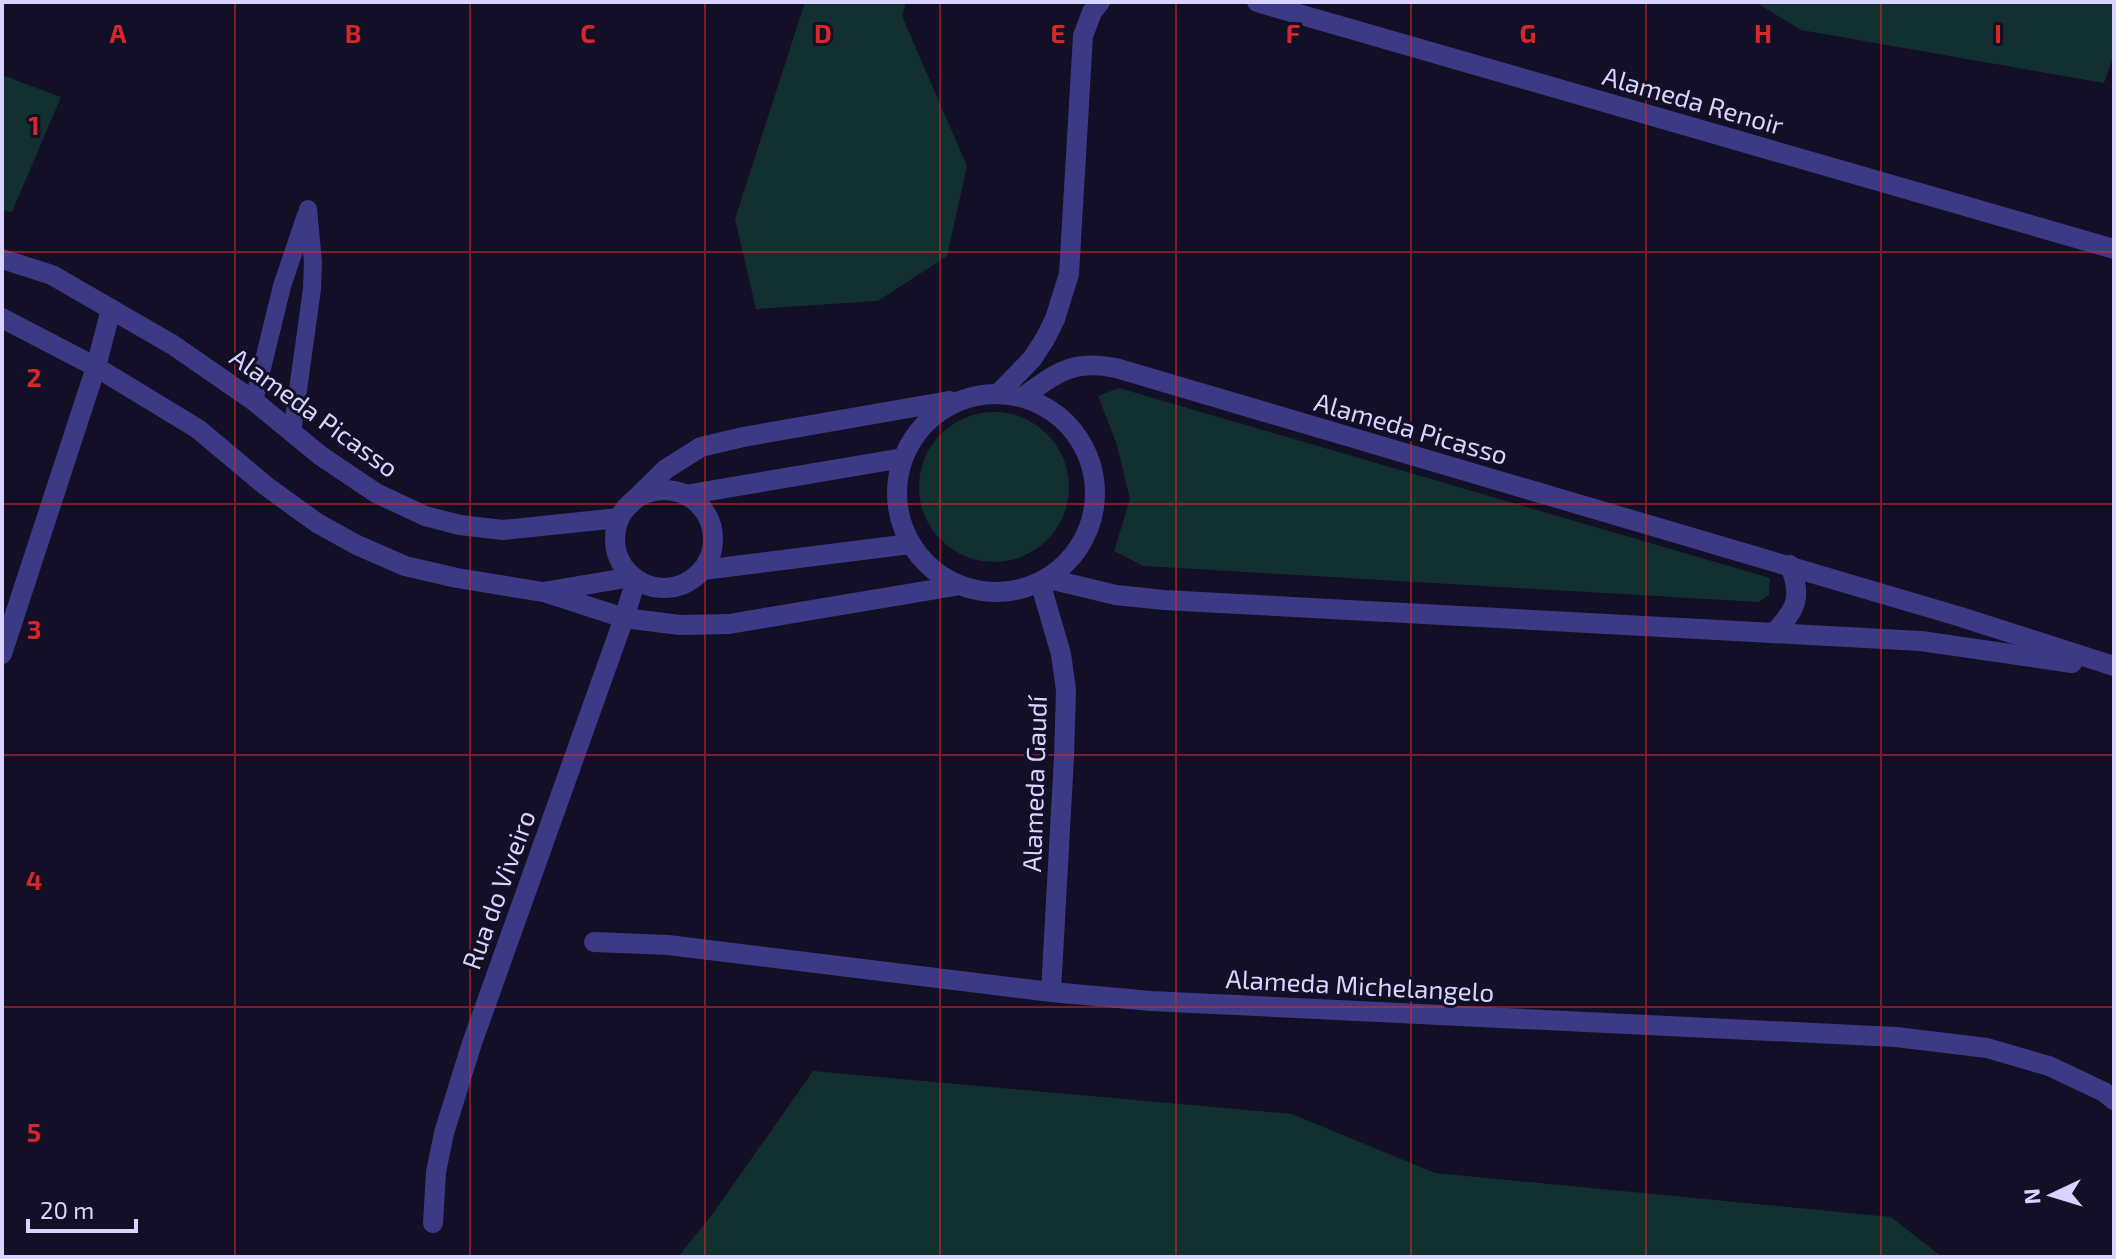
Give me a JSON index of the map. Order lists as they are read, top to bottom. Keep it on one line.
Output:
{"streets":{"street":["Alameda Renoir","Alameda Picasso","Alameda Gaudí","Rua do Viveiro","Alameda Michelangelo"]},"crossings":[["Alameda Picasso","Alameda Gaudí"],["Alameda Gaudí","Alameda Michelangelo"]],"scale_bar":"20 m","north":"left","grid":{"columns":["A","B","C","D","E","F","G","H","I"],"rows":["1","2","3","4","5"]}}
